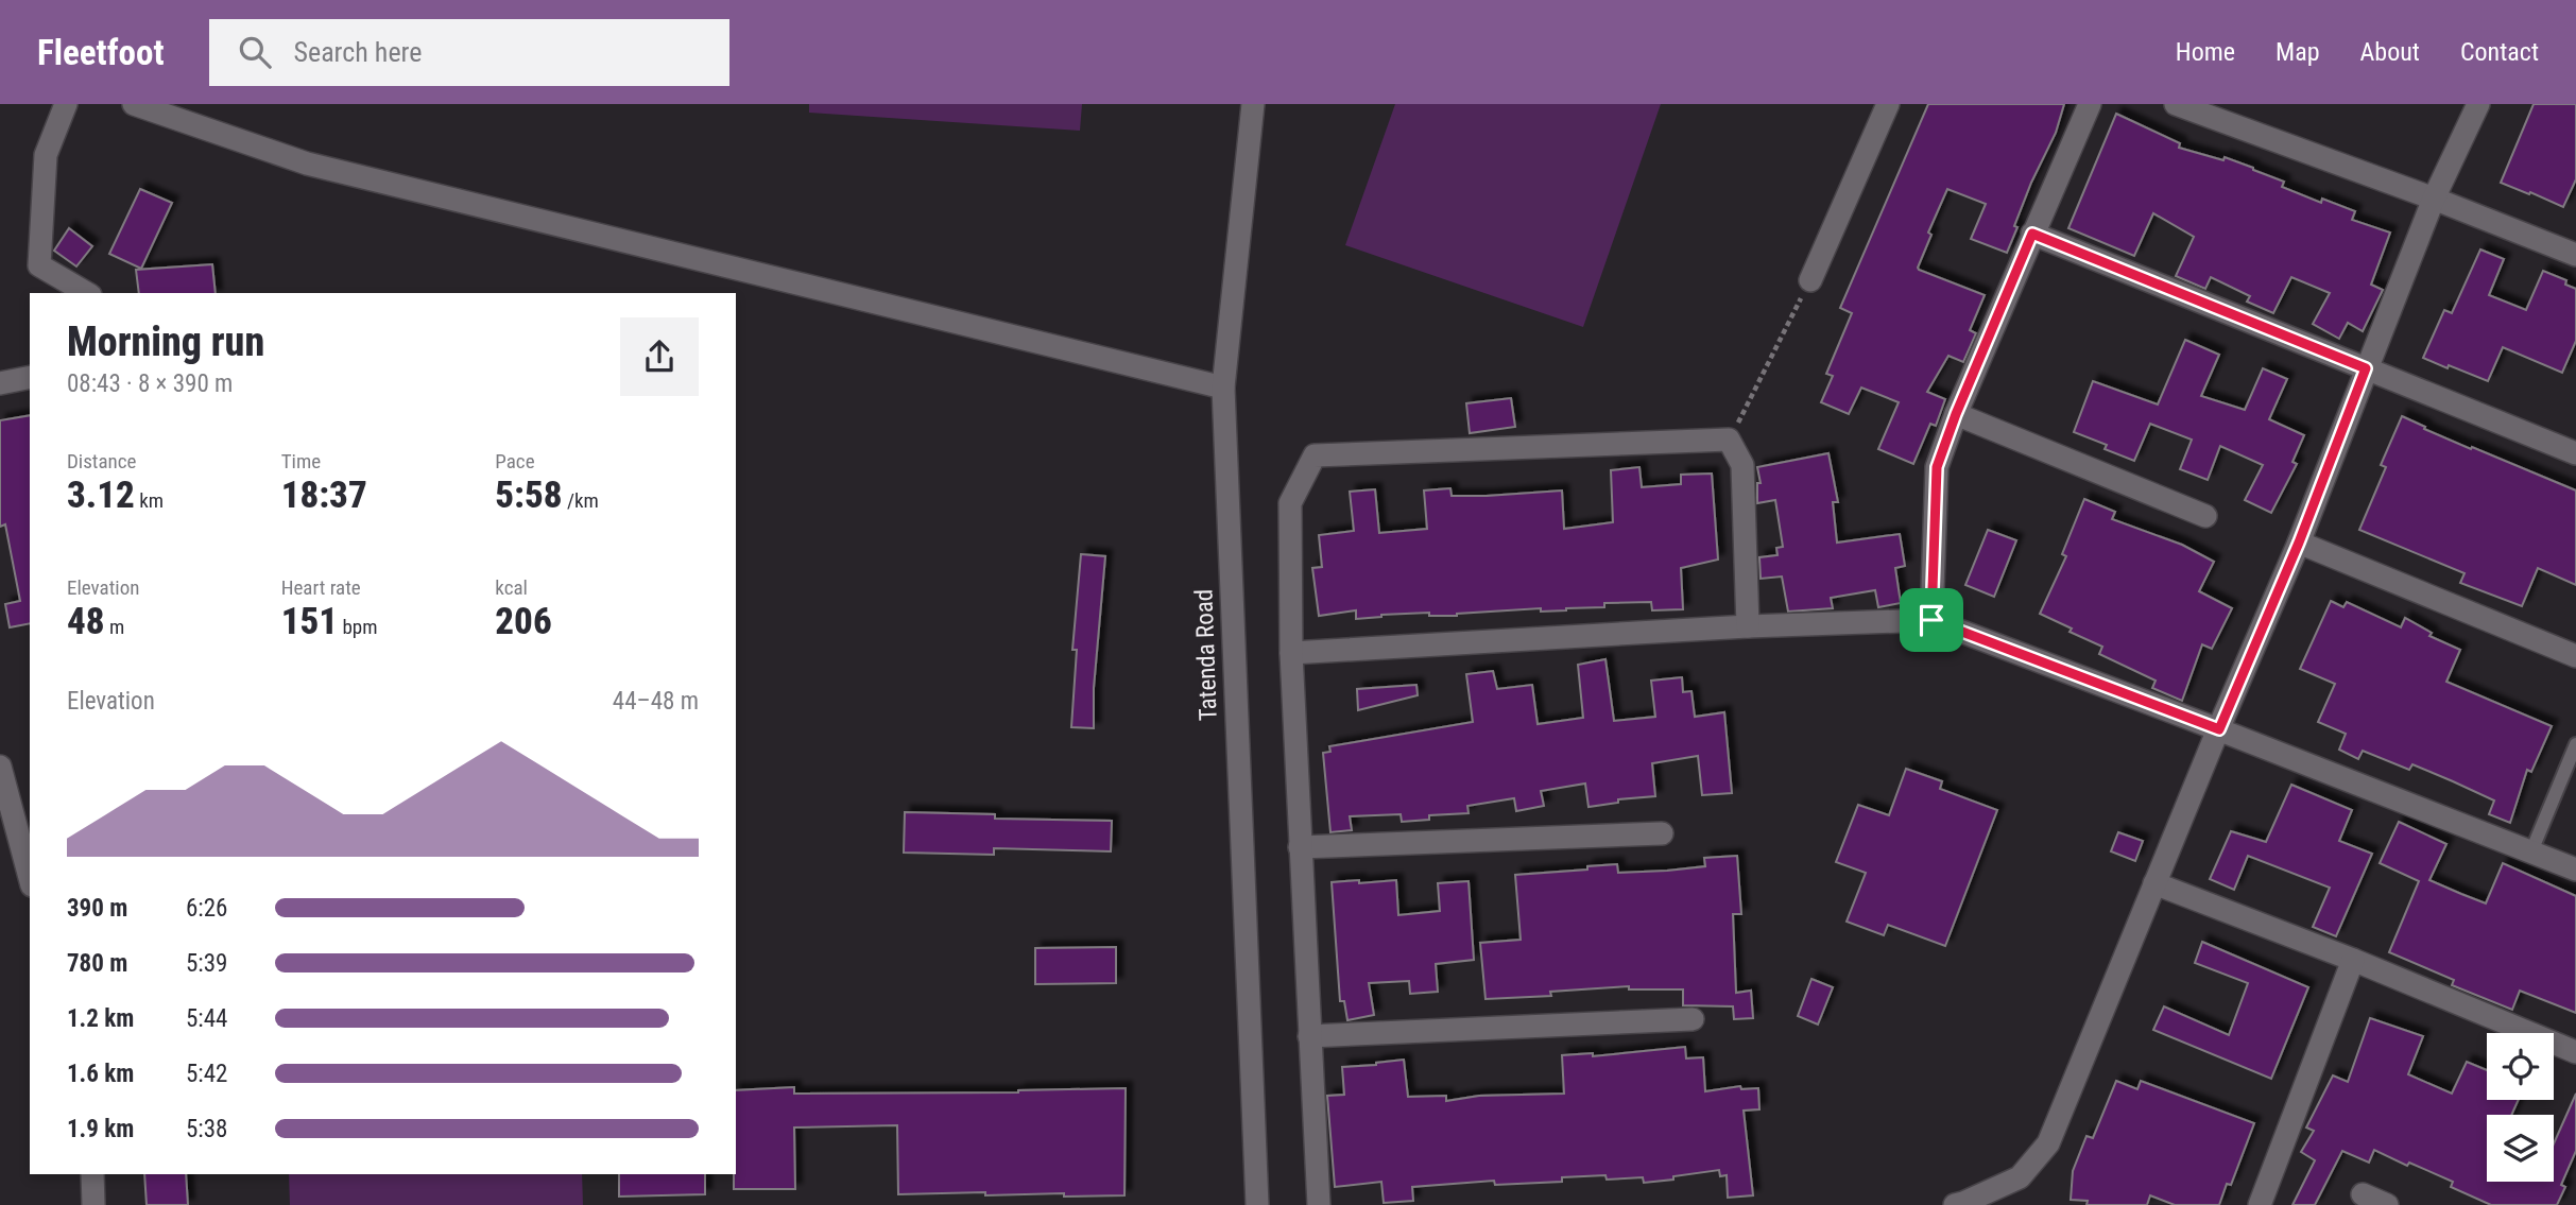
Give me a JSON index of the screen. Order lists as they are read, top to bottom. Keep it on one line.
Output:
{"streets":{"street":["Tatenda Road"]},"page":{"header":"Fleetfoot","search":"Search here","nav":["Home","Map","About","Contact"],"heading":["Morning run","08:43 · 8 × 390 m"],"stats":[["Distance","3.12 km"],["Time","18:37"],["Pace","5:58 /km"],["Elevation","48 m"],["Heart rate","151 bpm"],["kcal","206"]],"chart":["Elevation","44–48 m"],"list":[{"name":"390 m","note":"6:26"},{"name":"780 m","note":"5:39"},{"name":"1.2 km","note":"5:44"},{"name":"1.6 km","note":"5:42"},{"name":"1.9 km","note":"5:38"}]}}
